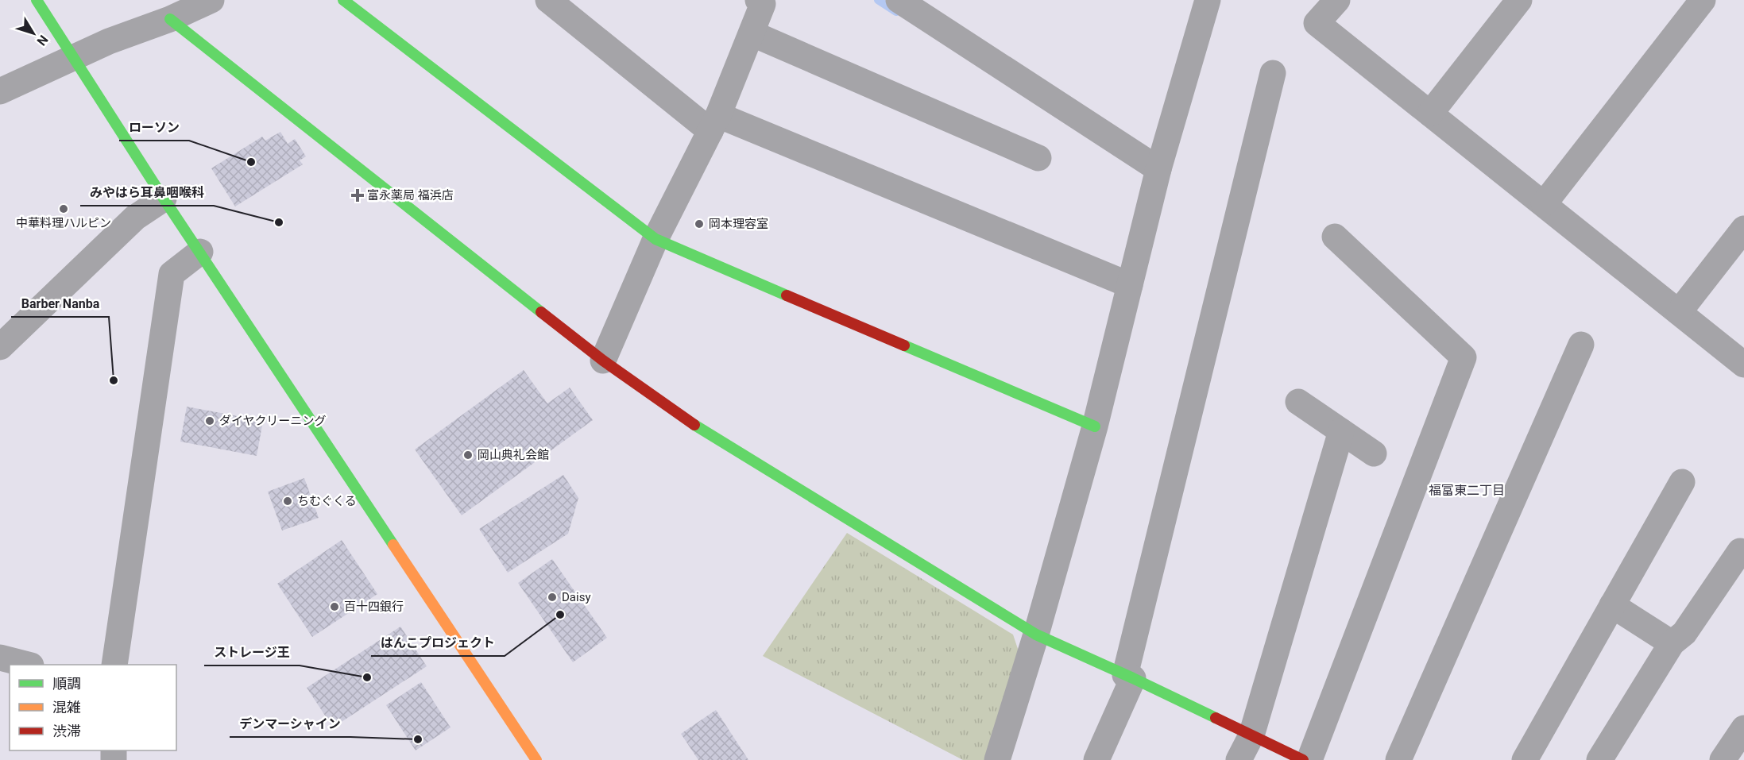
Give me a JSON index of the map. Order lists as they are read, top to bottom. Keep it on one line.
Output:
{"districts":["福富東二丁目"],"places":{"other":["ローソン","中華料理ハルピン","みやはら耳鼻咽喉科","岡本理容室","Barber Nanba","ダイヤクリーニング","岡山典礼会館","ちむぐくる","Daisy","百十四銀行","はんこプロジェクト","ストレージ王","デンマーシャイン"],"health":["富永薬局 福浜店"]},"legend":["順調","混雑","渋滞"],"north":"bottom right"}
